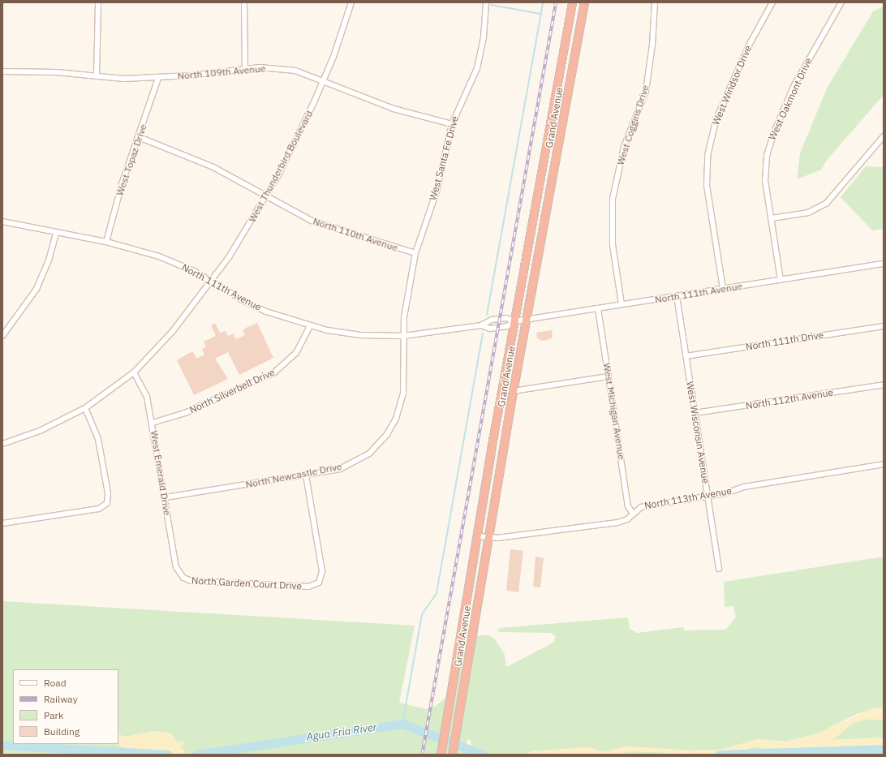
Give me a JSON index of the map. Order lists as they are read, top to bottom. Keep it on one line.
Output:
{"streets":{"highway":["Grand Avenue"],"street":["North 109th Avenue","West Windsor Drive","West Oakmont Drive","West Coggins Drive","West Santa Fe Drive","West Topaz Drive","West Thunderbird Boulevard","North 110th Avenue","North 111th Avenue","North 111th Drive","North Silverbell Drive","North 112th Avenue","West Michigan Avenue","West Wisconsin Avenue","West Emerald Drive","North Newcastle Drive","North 113th Avenue","North Garden Court Drive"]},"crossings":[["North 109th Avenue","West Santa Fe Drive"],["North 109th Avenue","West Topaz Drive"],["North 109th Avenue","West Thunderbird Boulevard"],["West Windsor Drive","North 111th Avenue"],["West Oakmont Drive","North 111th Avenue"],["Grand Avenue","North 111th Avenue"],["Grand Avenue","North 113th Avenue"],["West Coggins Drive","North 111th Avenue"],["West Santa Fe Drive","North 110th Avenue"],["West Santa Fe Drive","North 111th Avenue"],["West Santa Fe Drive","North Newcastle Drive"],["West Topaz Drive","North 110th Avenue"],["West Topaz Drive","North 111th Avenue"],["West Thunderbird Boulevard","North 110th Avenue"],["West Thunderbird Boulevard","North 111th Avenue"],["West Thunderbird Boulevard","West Emerald Drive"],["North 111th Avenue","North Silverbell Drive"],["North 111th Avenue","West Michigan Avenue"],["North 111th Avenue","West Wisconsin Avenue"],["North 111th Avenue","North Newcastle Drive"],["North 111th Drive","West Wisconsin Avenue"],["North Silverbell Drive","West Emerald Drive"],["North 112th Avenue","West Wisconsin Avenue"],["West Michigan Avenue","North 113th Avenue"],["West Wisconsin Avenue","North 113th Avenue"],["West Emerald Drive","North Newcastle Drive"],["West Emerald Drive","North Garden Court Drive"],["North Newcastle Drive","North Garden Court Drive"]],"water":["Agua Fria River"],"legend":["Road","Railway","Park","Building"]}
